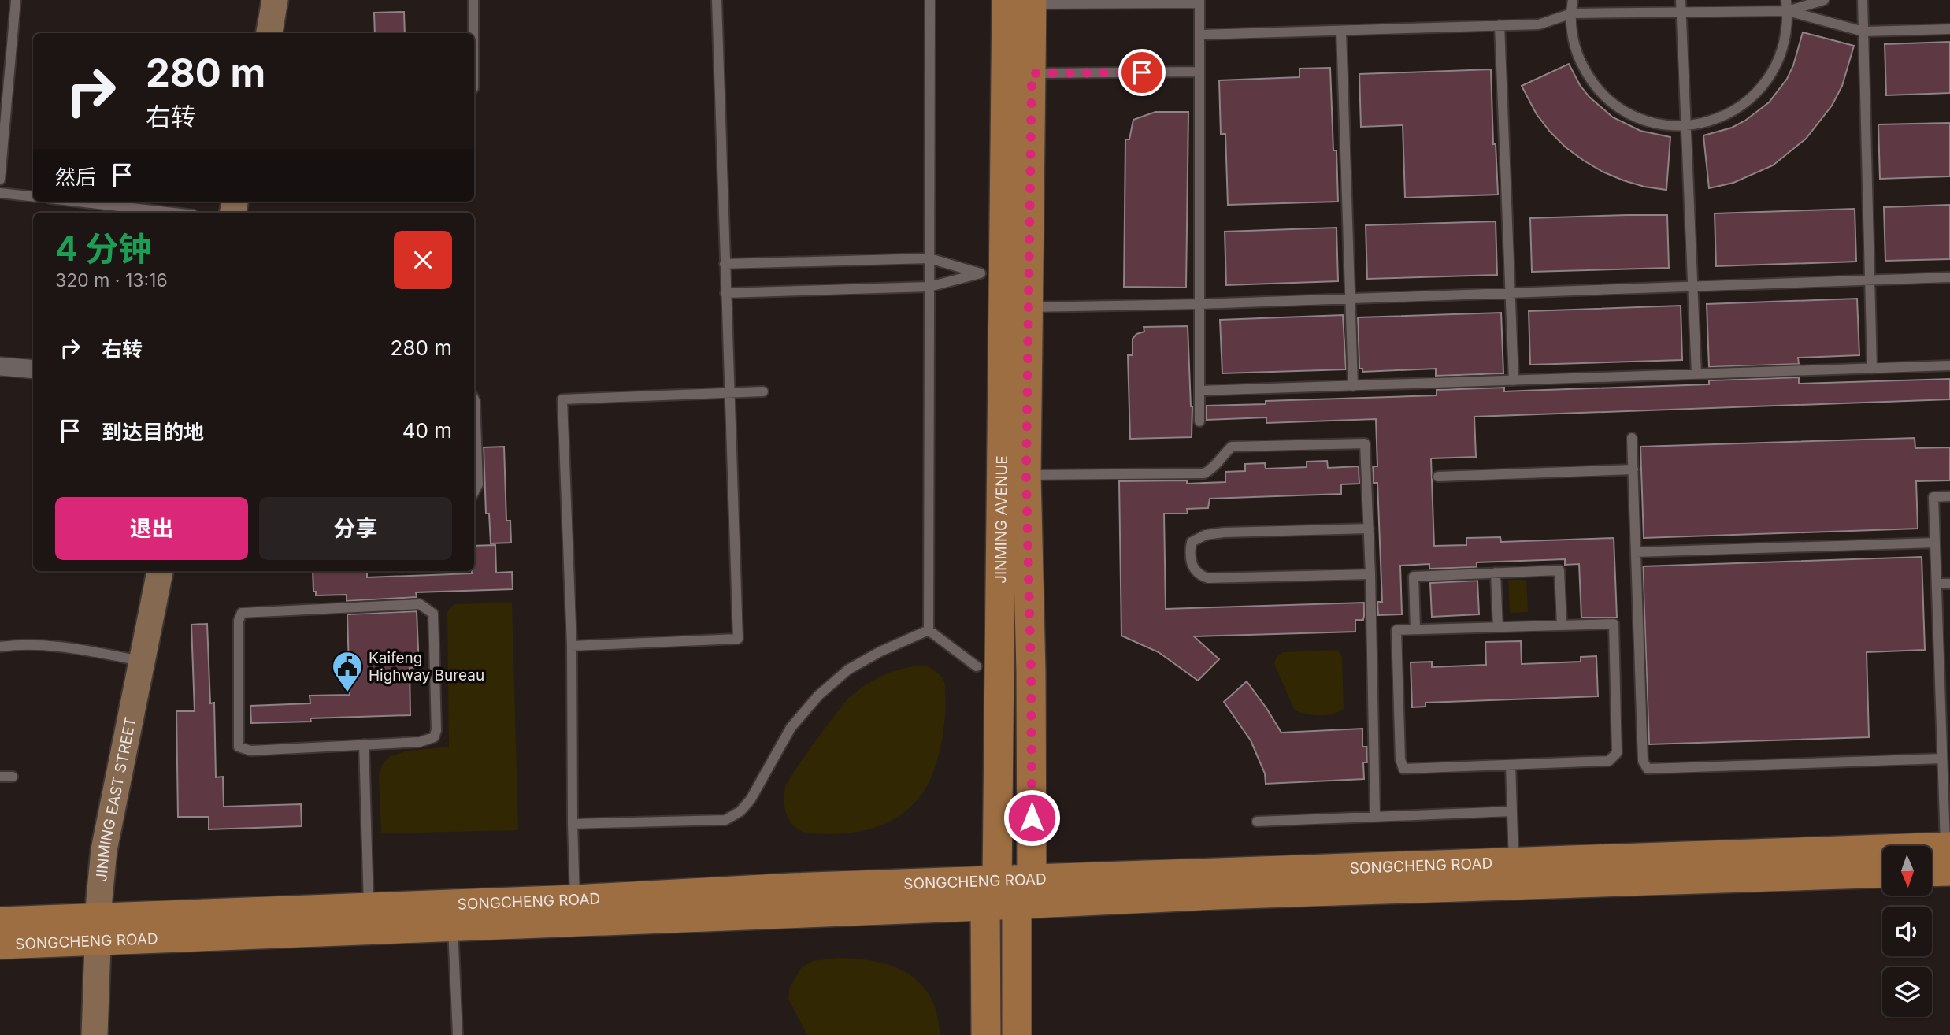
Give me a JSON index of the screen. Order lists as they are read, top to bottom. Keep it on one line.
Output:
{"streets":{"main road":["JINMING AVENUE","SONGCHENG ROAD"],"street":["JINMING EAST STREET"]},"crossings":[["JINMING AVENUE","SONGCHENG ROAD"],["JINMING EAST STREET","SONGCHENG ROAD"]],"places":{"public building":["Kaifeng Highway Bureau"]},"north":"bottom","page":{"turn":["280 m","右转"],"then":"然后","heading":["4 分钟","320 m · 13:16"],"list":[{"name":"右转","value":"280 m"},{"name":"到达目的地","value":"40 m"}],"buttons":["退出","分享"]}}
